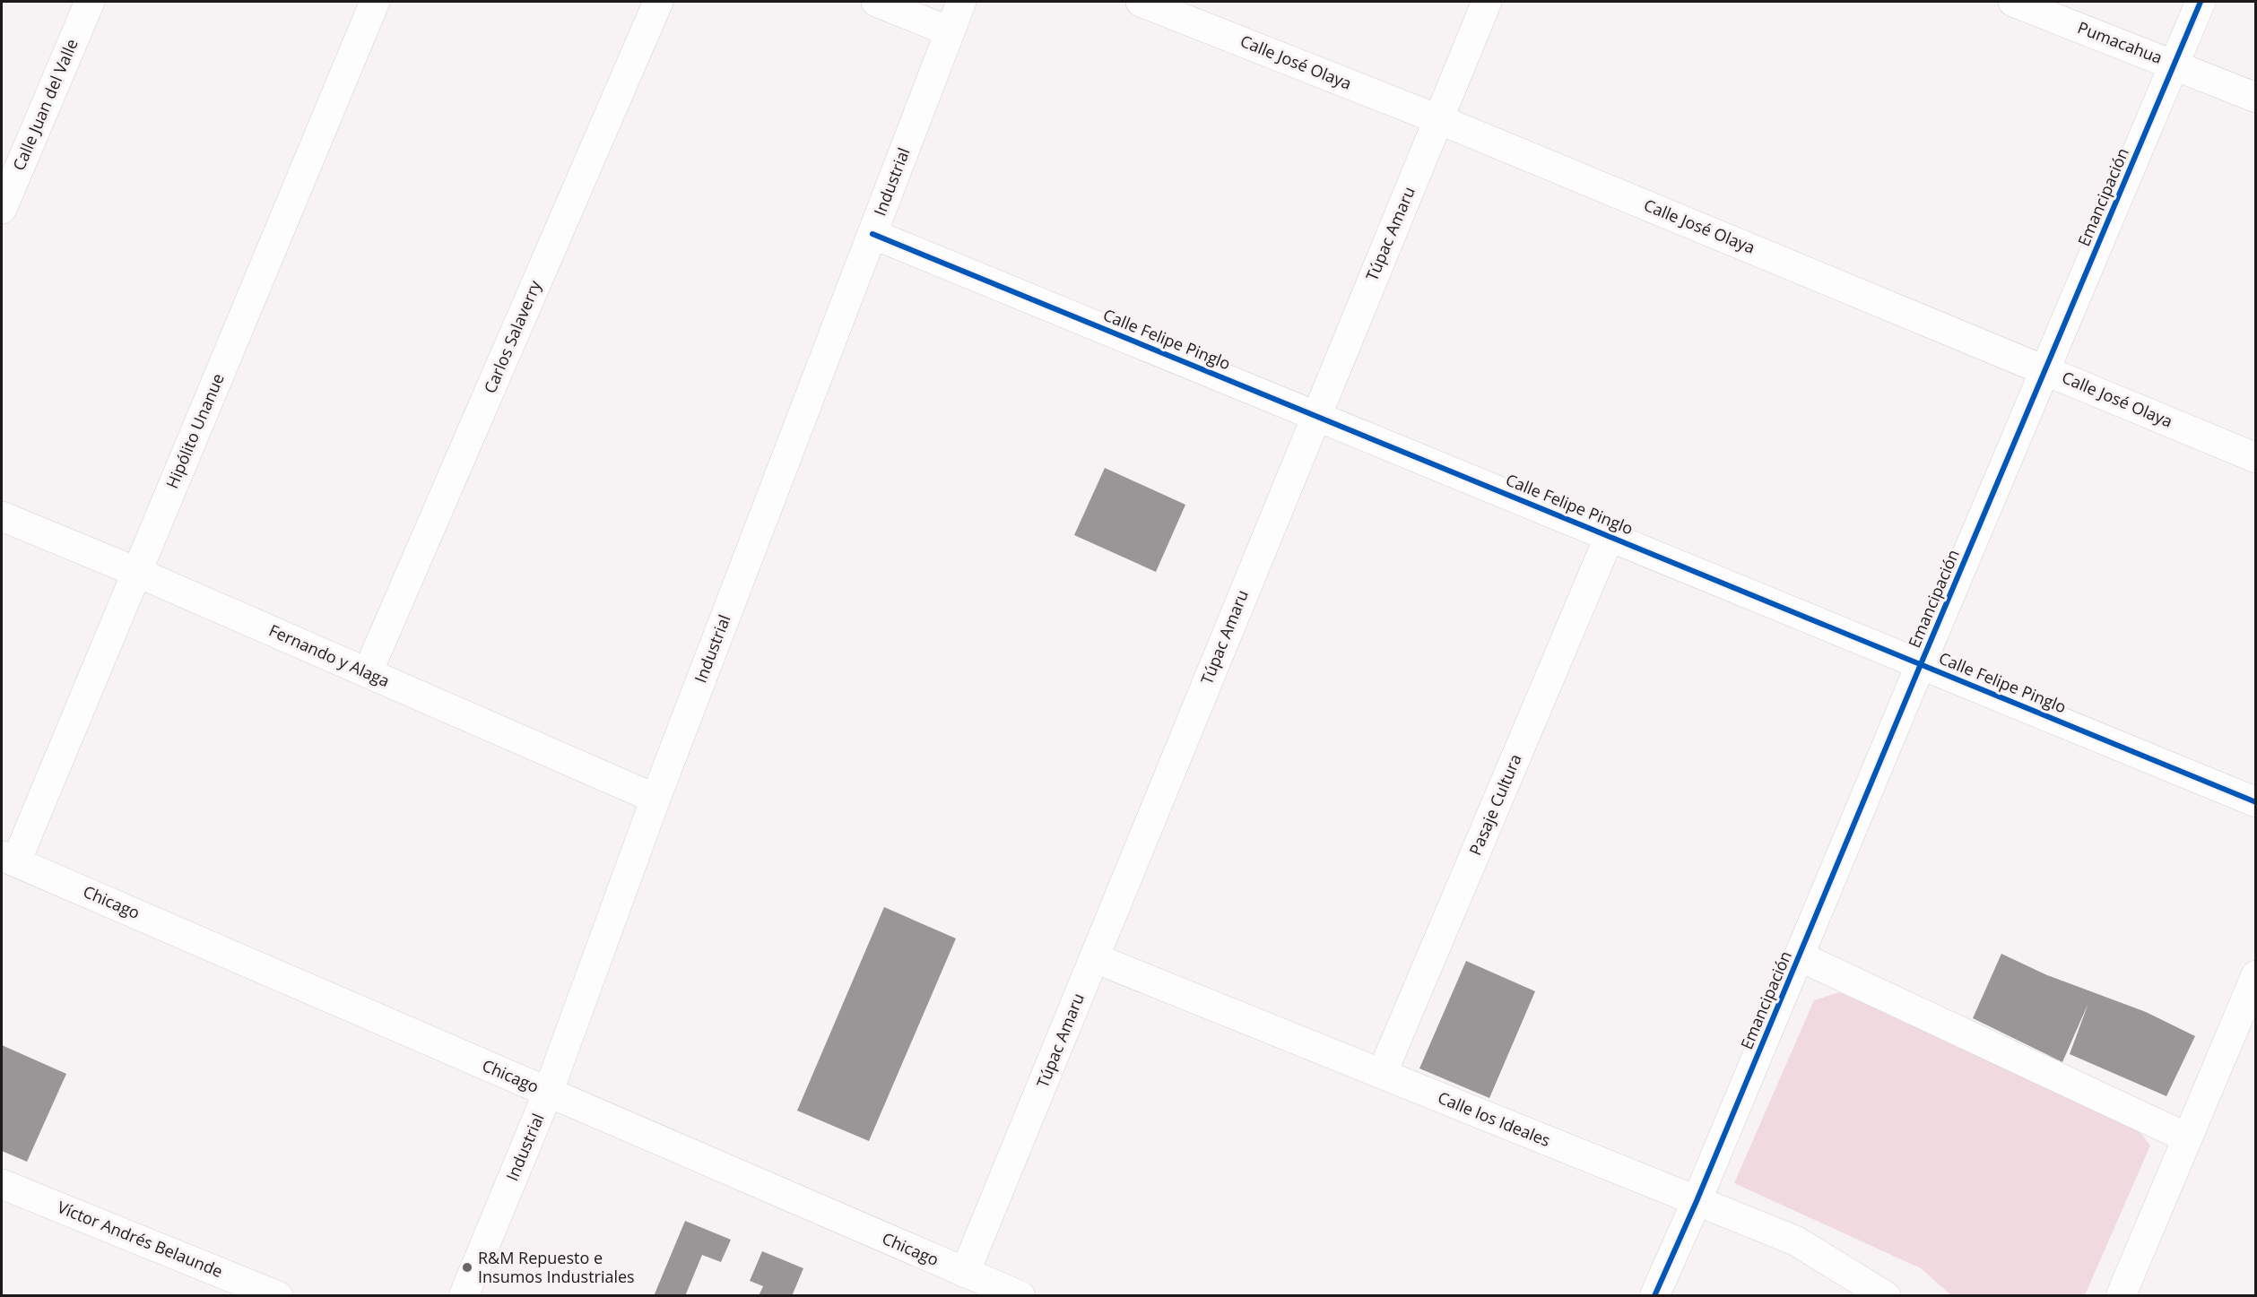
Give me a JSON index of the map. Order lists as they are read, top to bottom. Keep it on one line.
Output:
{"streets":{"street":["Pumacahua","Calle José Olaya","Calle Juan del Valle","Industrial","Emancipación","Túpac Amaru","Carlos Salaverry","Calle Felipe Pinglo","Hipólito Unanue","Fernando y Alaga","Pasaje Cultura","Chicago","Calle los Ideales","Víctor Andrés Belaunde"]},"crossings":[["Pumacahua","Emancipación"],["Calle José Olaya","Emancipación"],["Calle José Olaya","Túpac Amaru"],["Industrial","Calle Felipe Pinglo"],["Industrial","Fernando y Alaga"],["Industrial","Chicago"],["Emancipación","Calle Felipe Pinglo"],["Emancipación","Calle los Ideales"],["Túpac Amaru","Calle Felipe Pinglo"],["Túpac Amaru","Chicago"],["Túpac Amaru","Calle los Ideales"],["Carlos Salaverry","Fernando y Alaga"],["Calle Felipe Pinglo","Pasaje Cultura"],["Hipólito Unanue","Fernando y Alaga"],["Hipólito Unanue","Chicago"],["Pasaje Cultura","Calle los Ideales"]],"places":["R&M Repuesto e Insumos Industriales"]}
